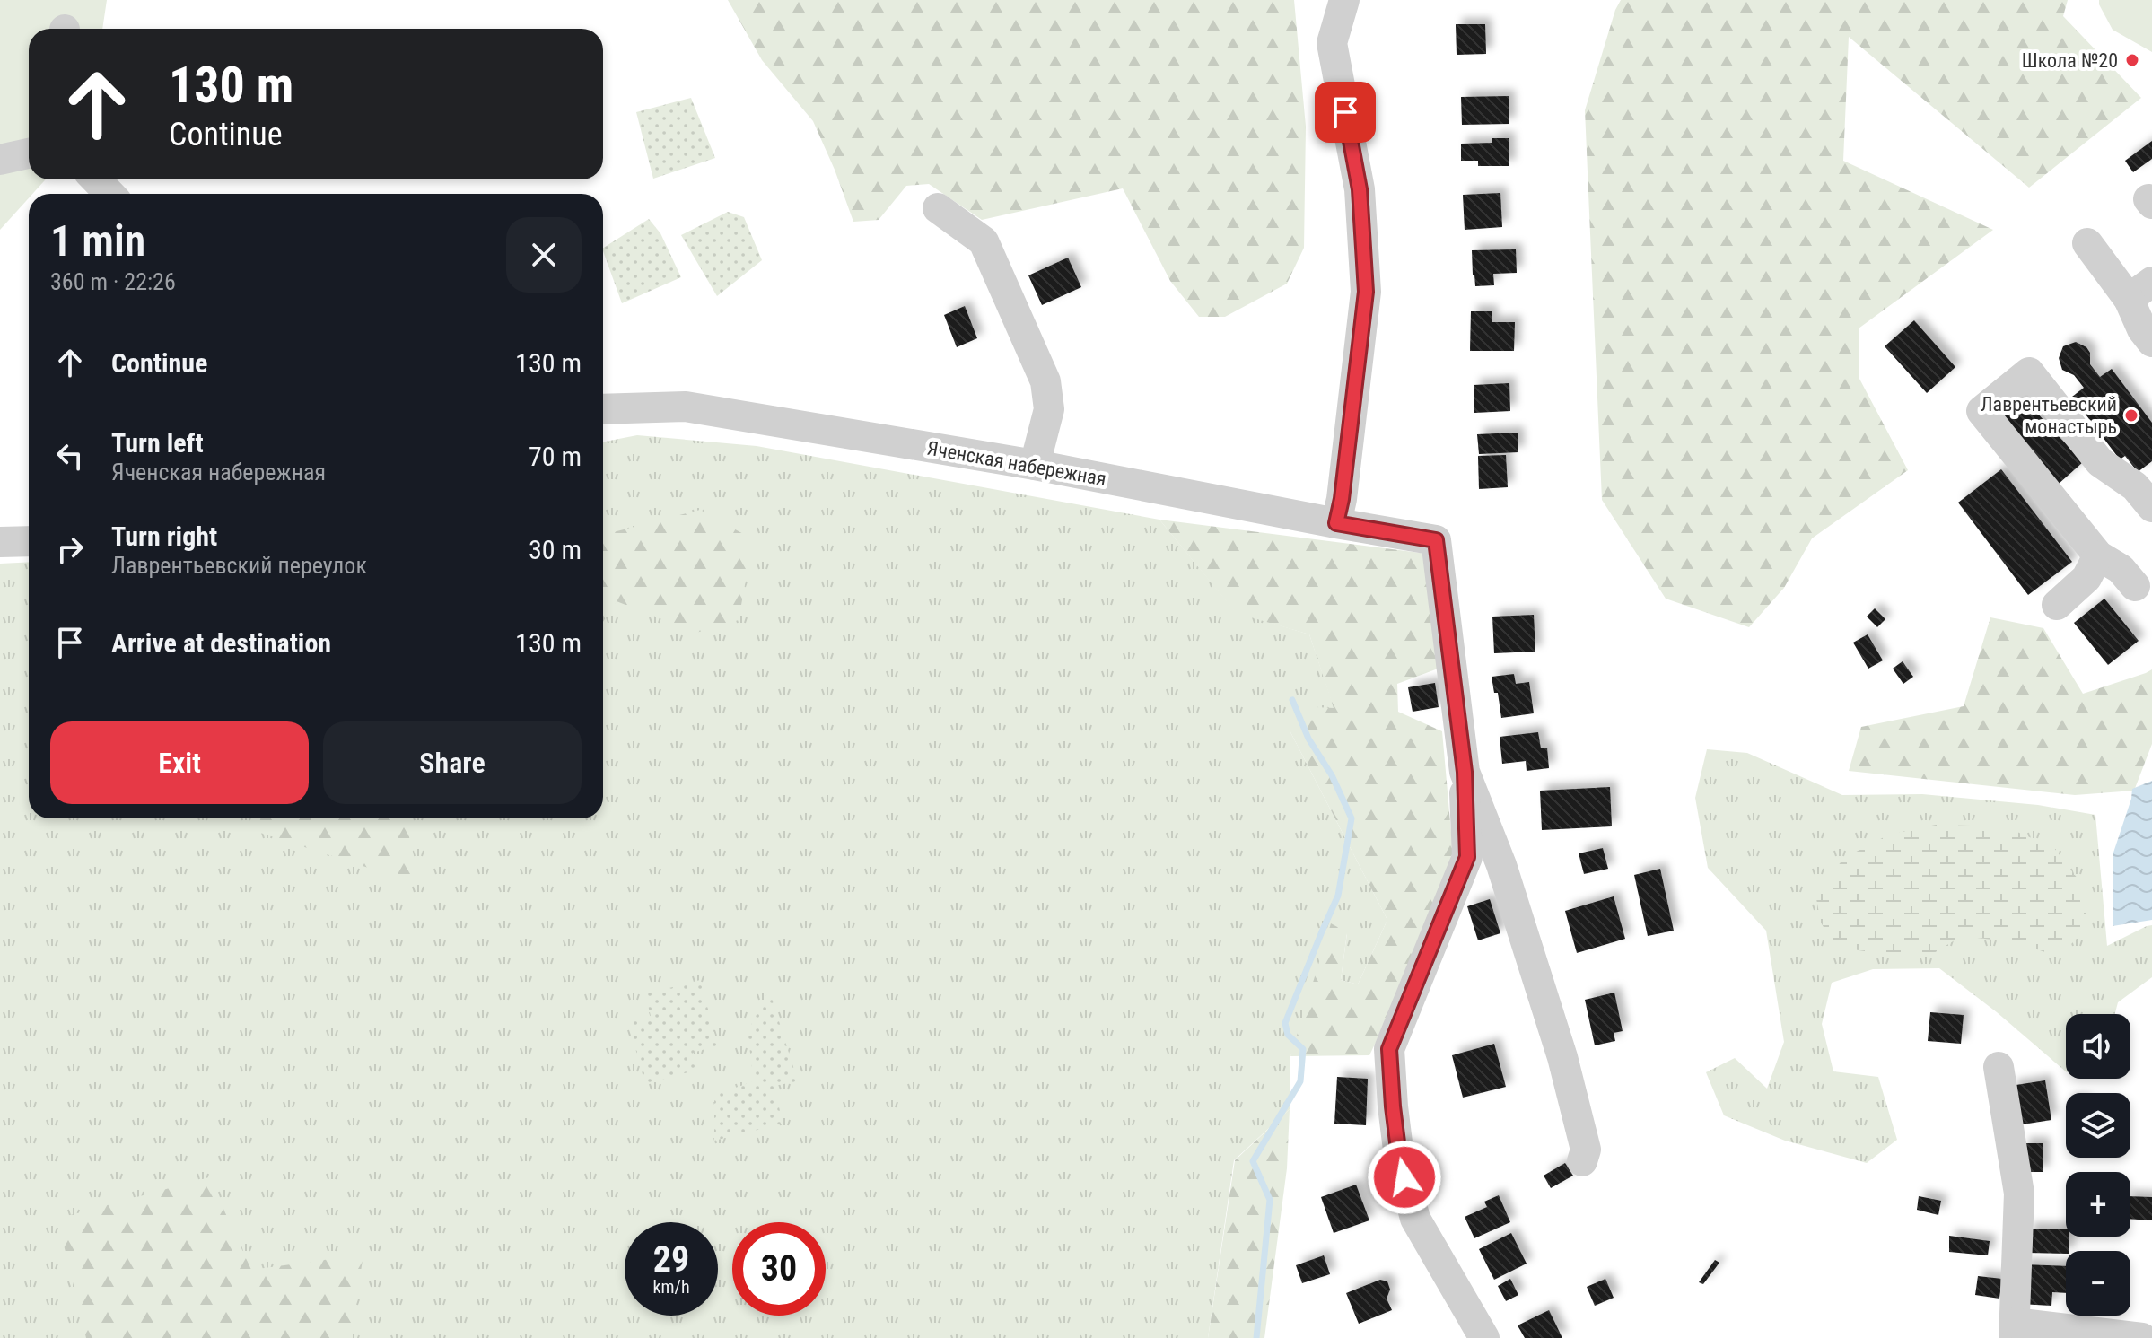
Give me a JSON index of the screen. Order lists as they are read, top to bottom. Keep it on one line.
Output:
{"streets":{"street":["Яченская набережная"]},"places":["Школа №20","Лаврентьевский монастырь"],"page":{"turn":["130 m","Continue"],"heading":["1 min","360 m · 22:26"],"list":[{"name":"Continue","value":"130 m"},{"name":"Turn left","note":"Яченская набережная","value":"70 m"},{"name":"Turn right","note":"Лаврентьевский переулок","value":"30 m"},{"name":"Arrive at destination","value":"130 m"}],"buttons":["Exit","Share"],"map_buttons":["+","−"],"speed":"29 km/h","limit":"30"}}
